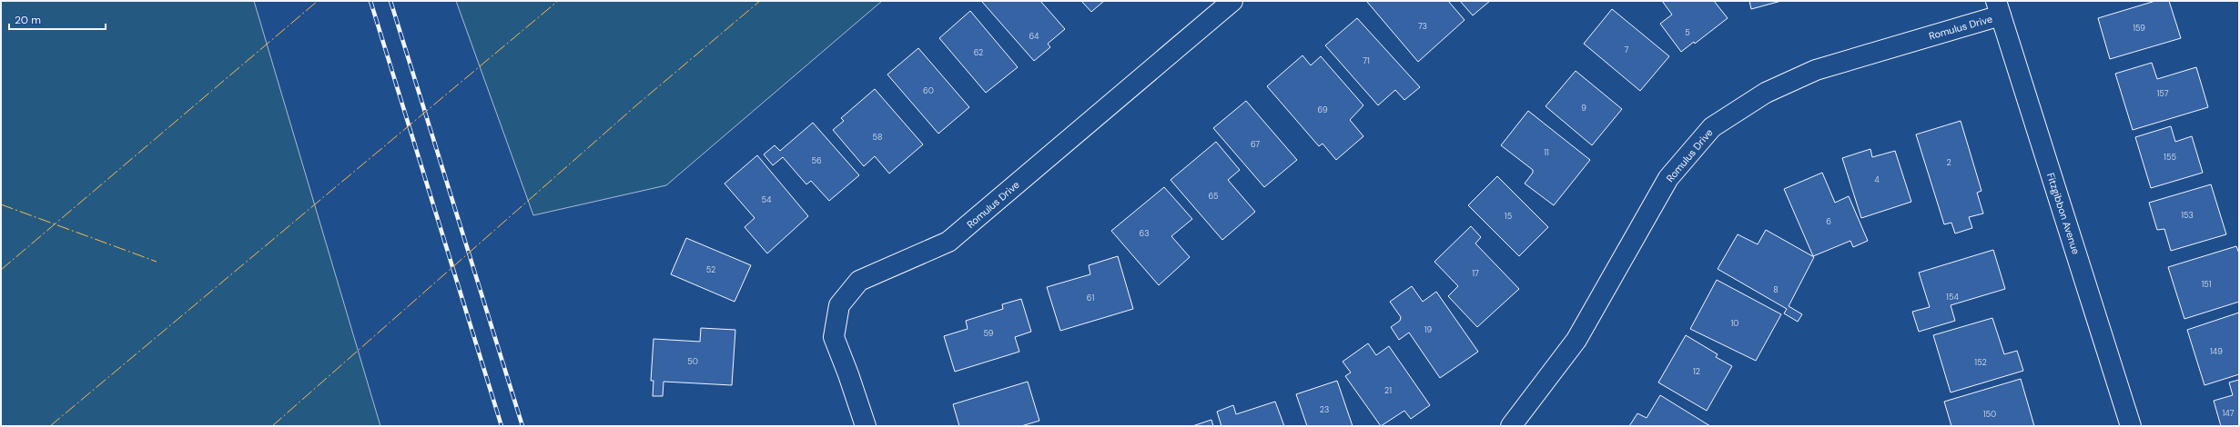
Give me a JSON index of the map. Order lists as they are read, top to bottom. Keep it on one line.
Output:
{"streets":{"street":["Romulus Drive","Fitzgibbon Avenue"]},"crossings":[["Romulus Drive","Fitzgibbon Avenue"]],"house_numbers":["73","159","5","64","7","62","71","60","157","9","69","58","67","11","155","56","2","4","65","54","153","15","6","63","52","17","151","8","154","61","10","19","59","149","50","152","12","21","23","147","150"],"scale_bar":"20 m"}
